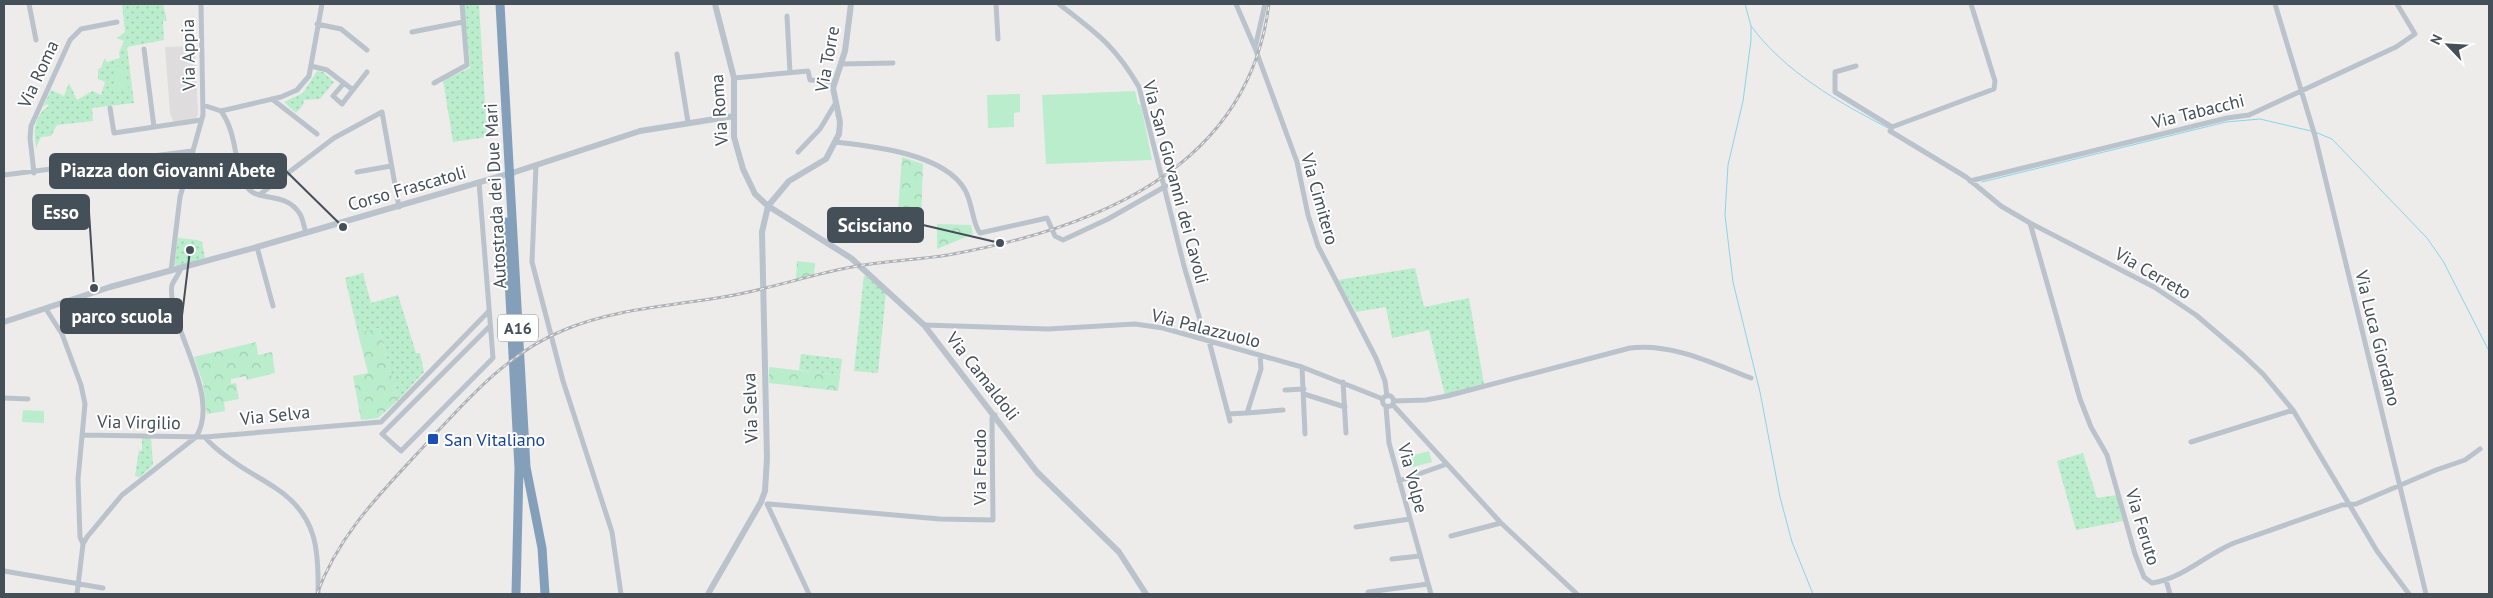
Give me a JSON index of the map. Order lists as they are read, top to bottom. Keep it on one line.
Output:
{"streets":{"highway":["Autostrada dei Due Mari","A16"],"street":["Via Appia","Via Torre","Via Roma","Via Tabacchi","Via San Giovanni dei Cavoli","Corso Frascatoli","Via Cimitero","Via Cerreto","Via Palazzuolo","Via Luca Giordano","Via Camaldoli","Via Selva","Via Virgilio","Via Feudo","Via Volpe","Via Feruto"]},"crossings":[["Via Torre","Via Roma"],["Via Torre","Via Camaldoli"],["Via Torre","Via Selva"],["Via Roma","Via Camaldoli"],["Via Roma","Via Selva"],["Via Tabacchi","Via Cerreto"],["Via Tabacchi","Via Luca Giordano"],["Via San Giovanni dei Cavoli","Via Palazzuolo"],["Corso Frascatoli","Autostrada dei Due Mari"],["Via Cimitero","Via Palazzuolo"],["Via Cimitero","Via Volpe"],["Via Cerreto","Via Feruto"],["Via Palazzuolo","Via Camaldoli"],["Via Luca Giordano","Via Feruto"],["Via Camaldoli","Via Selva"],["Via Camaldoli","Via Feudo"],["Via Selva","Via Virgilio"]],"places":{"other":["Piazza don Giovanni Abete","Scisciano","parco scuola","Esso"],"transit":["San Vitaliano"]},"north":"top left"}
